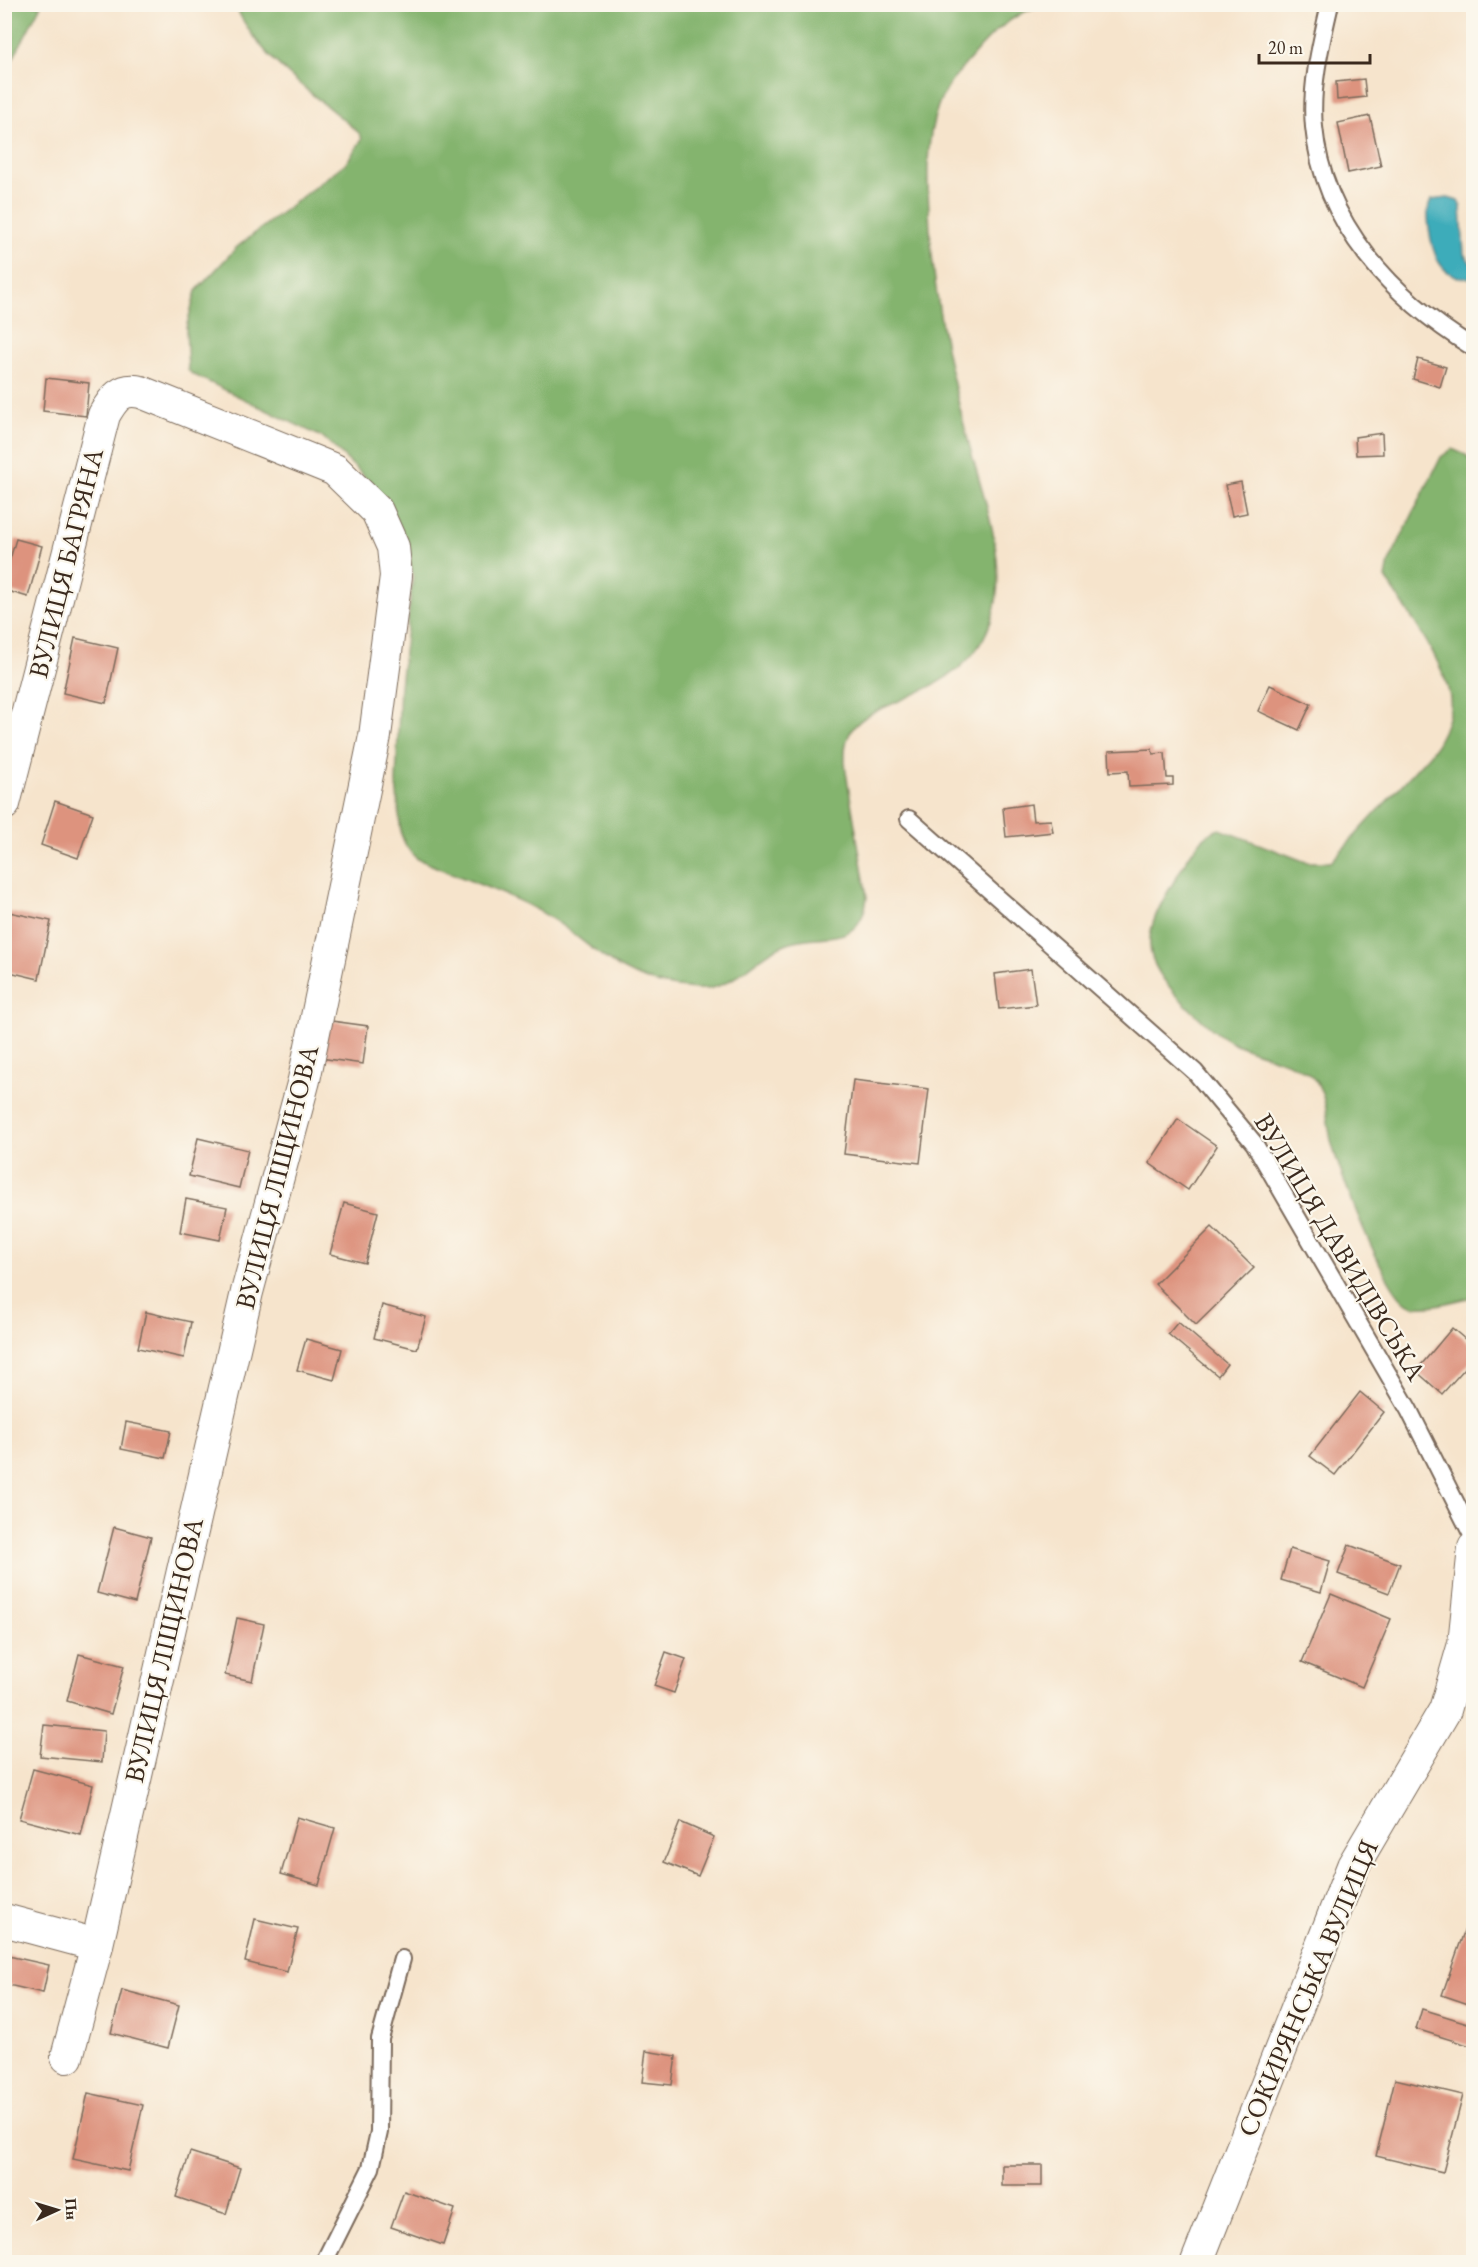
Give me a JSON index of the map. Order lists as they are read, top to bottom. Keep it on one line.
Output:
{"streets":{"street":["ВУЛИЦЯ БАГРЯНА","ВУЛИЦЯ ЛІЩИНОВА","СОКИРЯНСЬКА ВУЛИЦЯ"],"lane":["ВУЛИЦЯ ДАВИДІВСЬКА"]},"crossings":[["ВУЛИЦЯ БАГРЯНА","ВУЛИЦЯ ЛІЩИНОВА"]],"scale_bar":"20 m","north":"right"}
